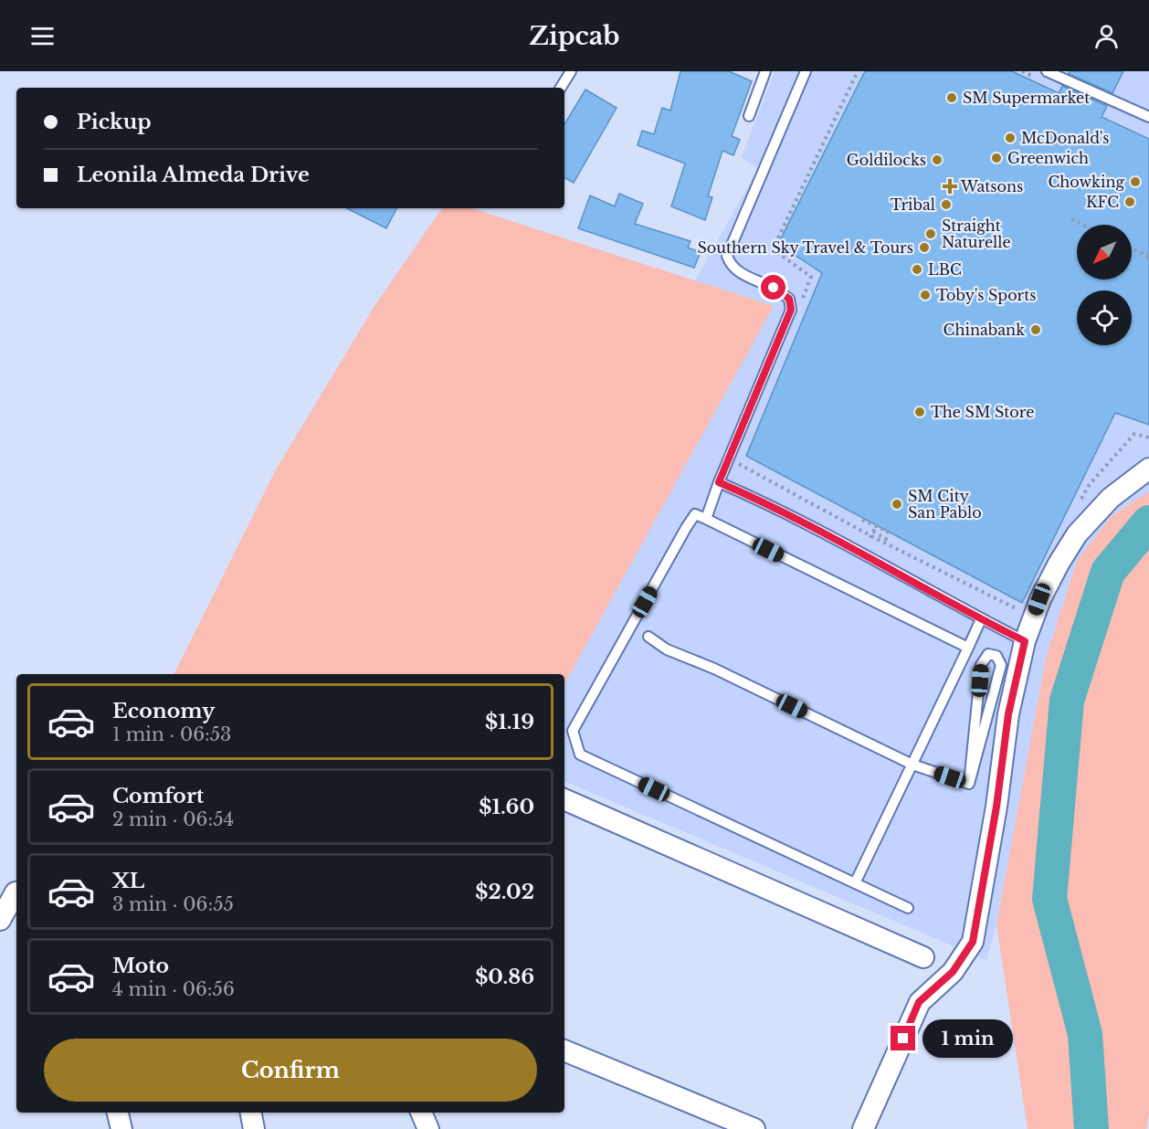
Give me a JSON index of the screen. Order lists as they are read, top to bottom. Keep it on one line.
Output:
{"places":{"other":["SM Supermarket","McDonald's","Greenwich","Goldilocks","Chowking","KFC","Tribal","Straight Naturelle","Southern Sky Travel & Tours","LBC","Toby's Sports","Chinabank","The SM Store","SM City San Pablo"],"health":["Watsons"]},"north":"bottom left","page":{"header":"Zipcab","banner":["Pickup","Leonila Almeda Drive"],"list":[{"name":"Economy","note":"1 min · 06:53","value":"$1.19"},{"name":"Comfort","note":"2 min · 06:54","value":"$1.60"},{"name":"XL","note":"3 min · 06:55","value":"$2.02"},{"name":"Moto","note":"4 min · 06:56","value":"$0.86"}],"bubble":"1 min","buttons":"Confirm"}}
